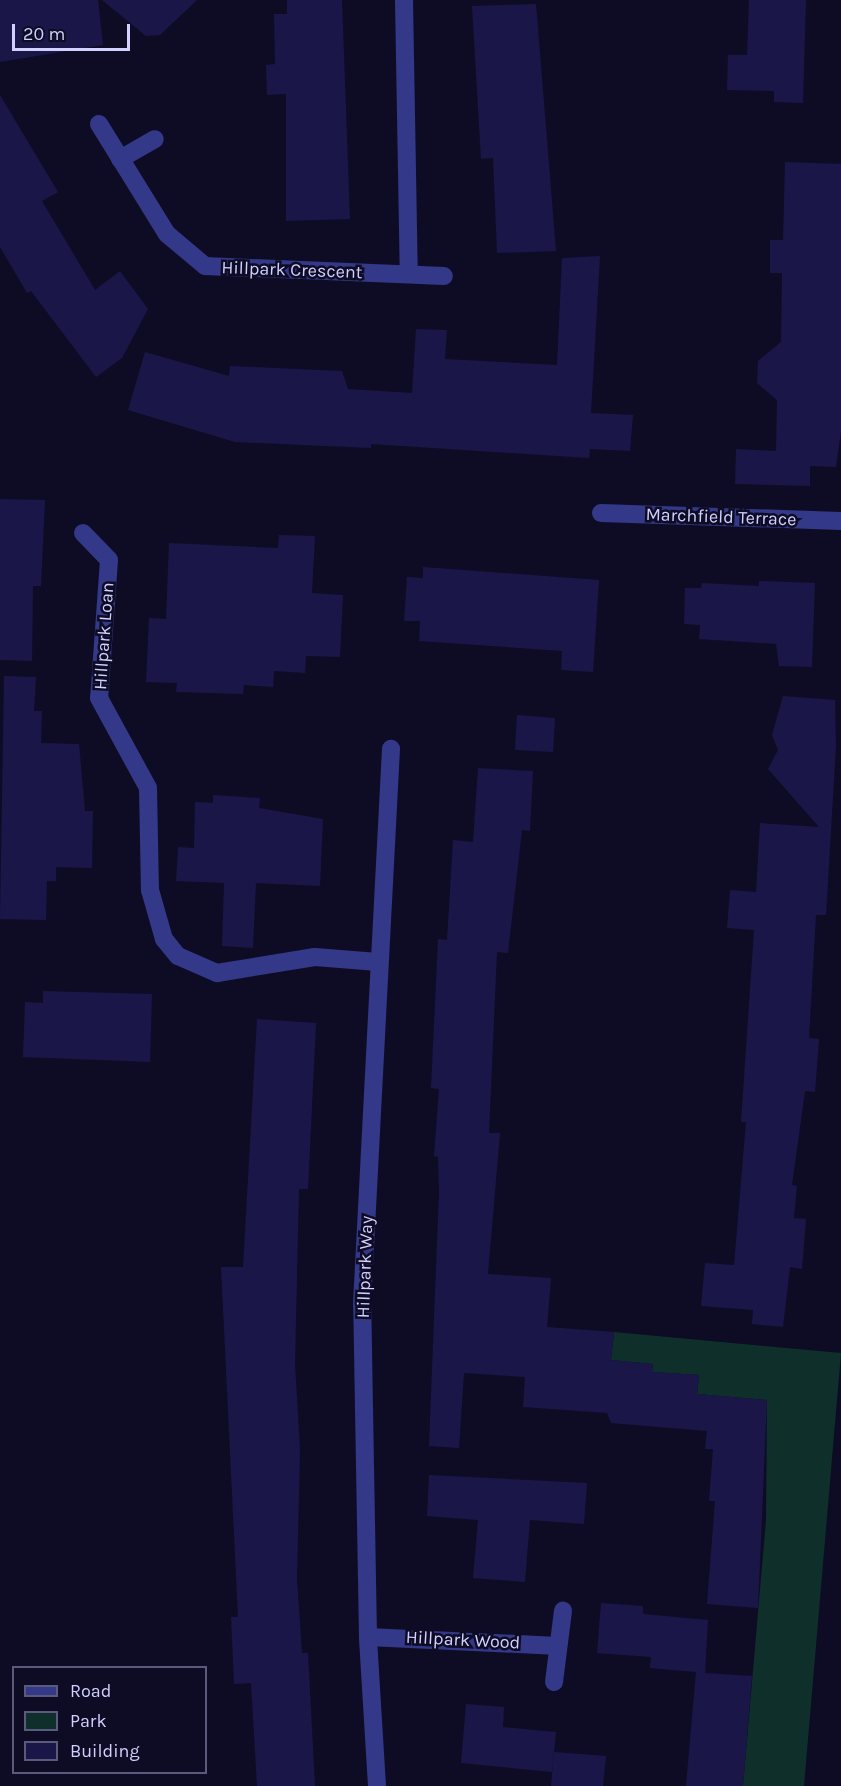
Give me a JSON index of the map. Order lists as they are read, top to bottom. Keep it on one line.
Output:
{"streets":{"street":["Hillpark Crescent","Marchfield Terrace","Hillpark Loan","Hillpark Way","Hillpark Wood"]},"crossings":[["Hillpark Loan","Hillpark Way"],["Hillpark Way","Hillpark Wood"]],"legend":["Road","Park","Building"],"scale_bar":"20 m"}
